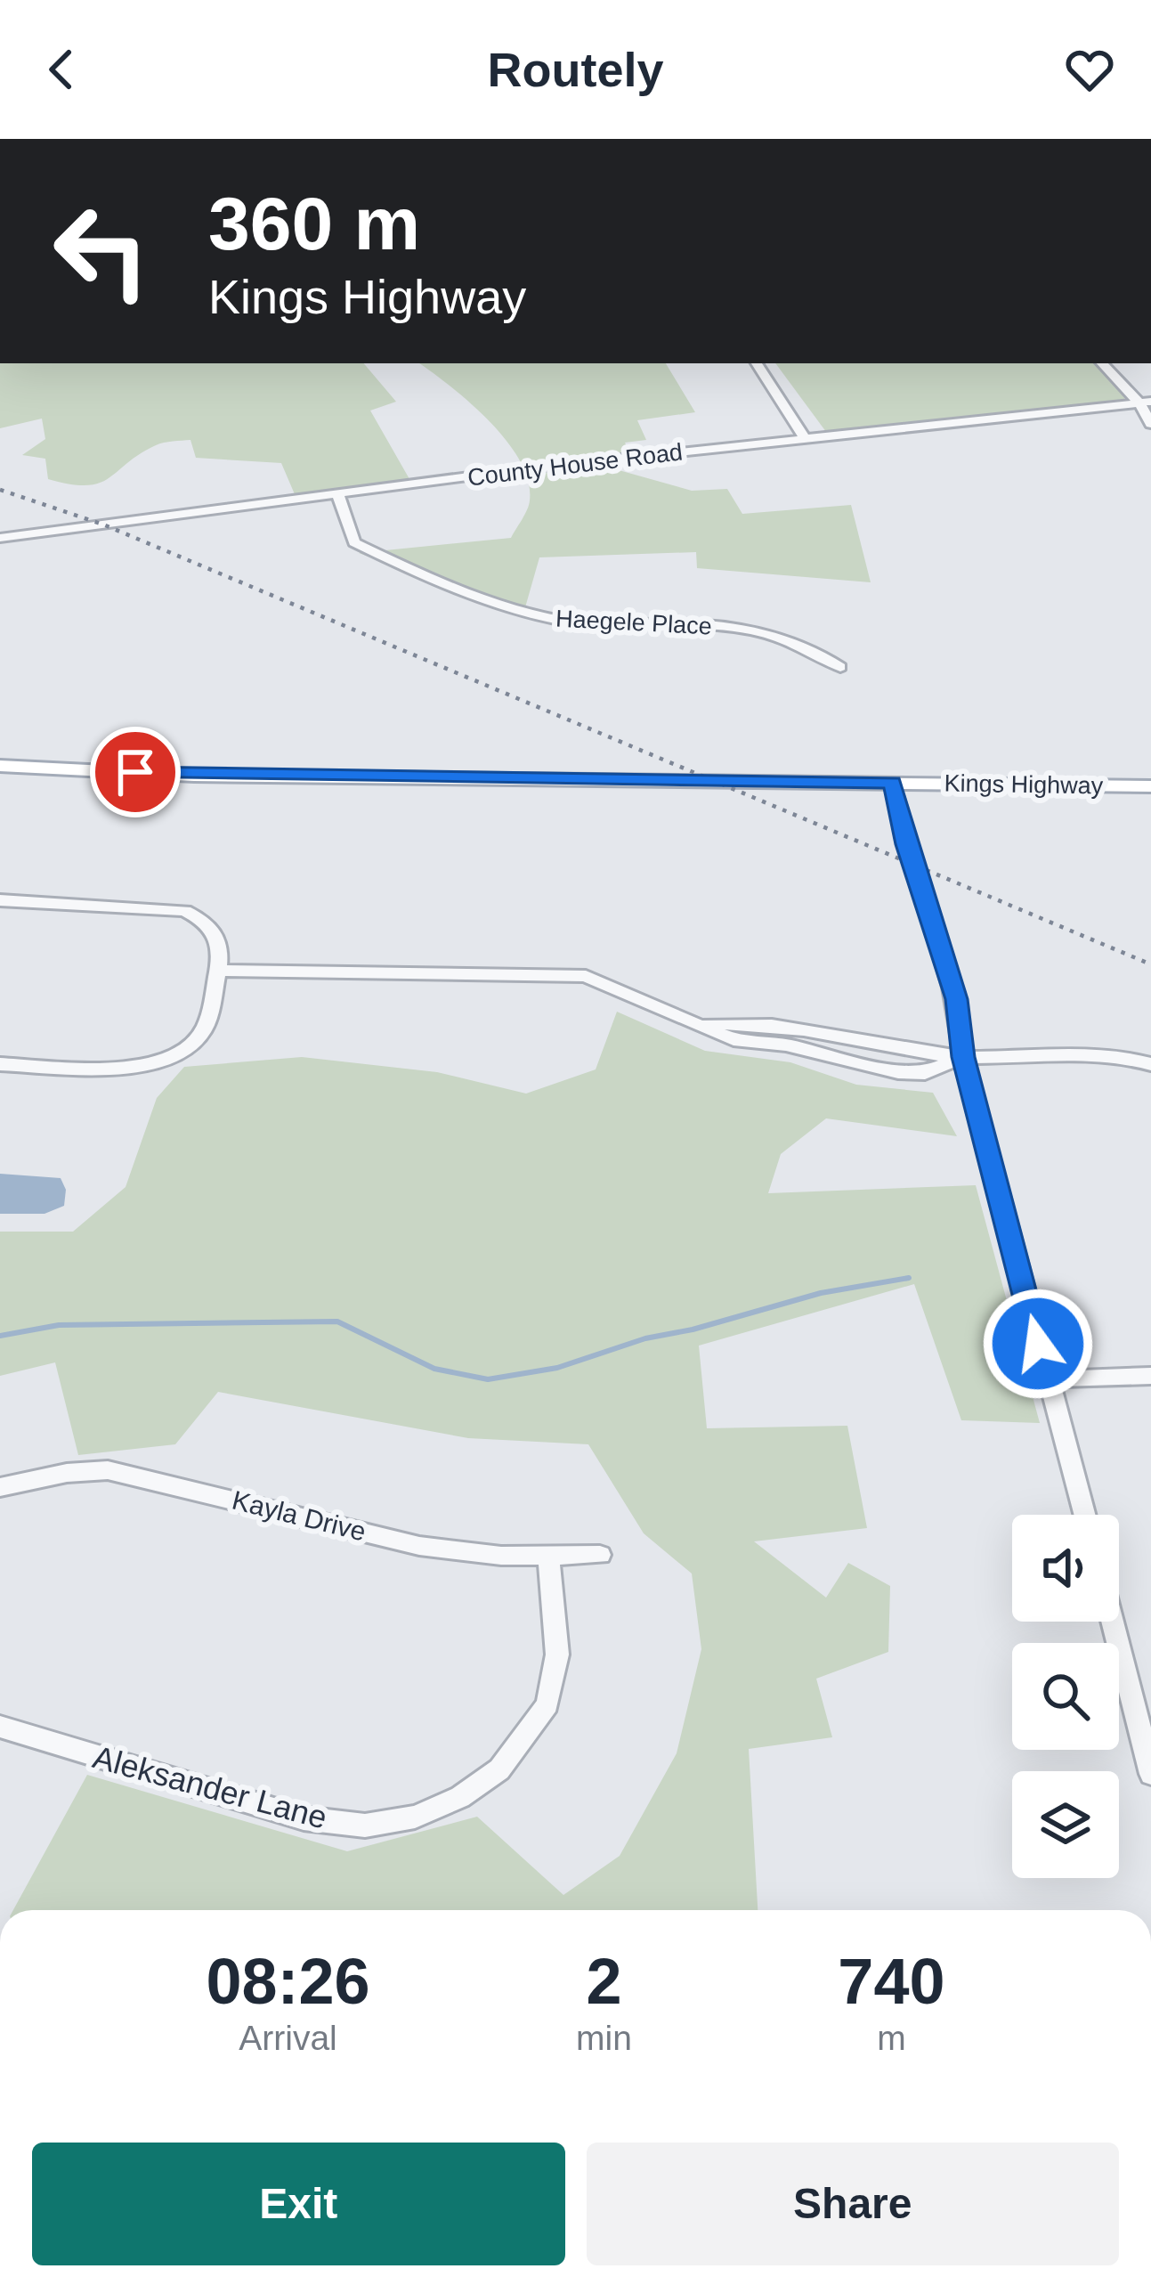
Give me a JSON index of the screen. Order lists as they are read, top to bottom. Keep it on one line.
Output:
{"streets":{"main road":["Kings Highway"],"street":["County House Road","Haegele Place","Kayla Drive","Aleksander Lane"]},"crossings":[["County House Road","Haegele Place"],["Kayla Drive","Aleksander Lane"]],"page":{"header":"Routely","turn":["360 m","Kings Highway"],"eta":["08:26","Arrival","2","min","740","m"],"buttons":["Exit","Share"]}}
